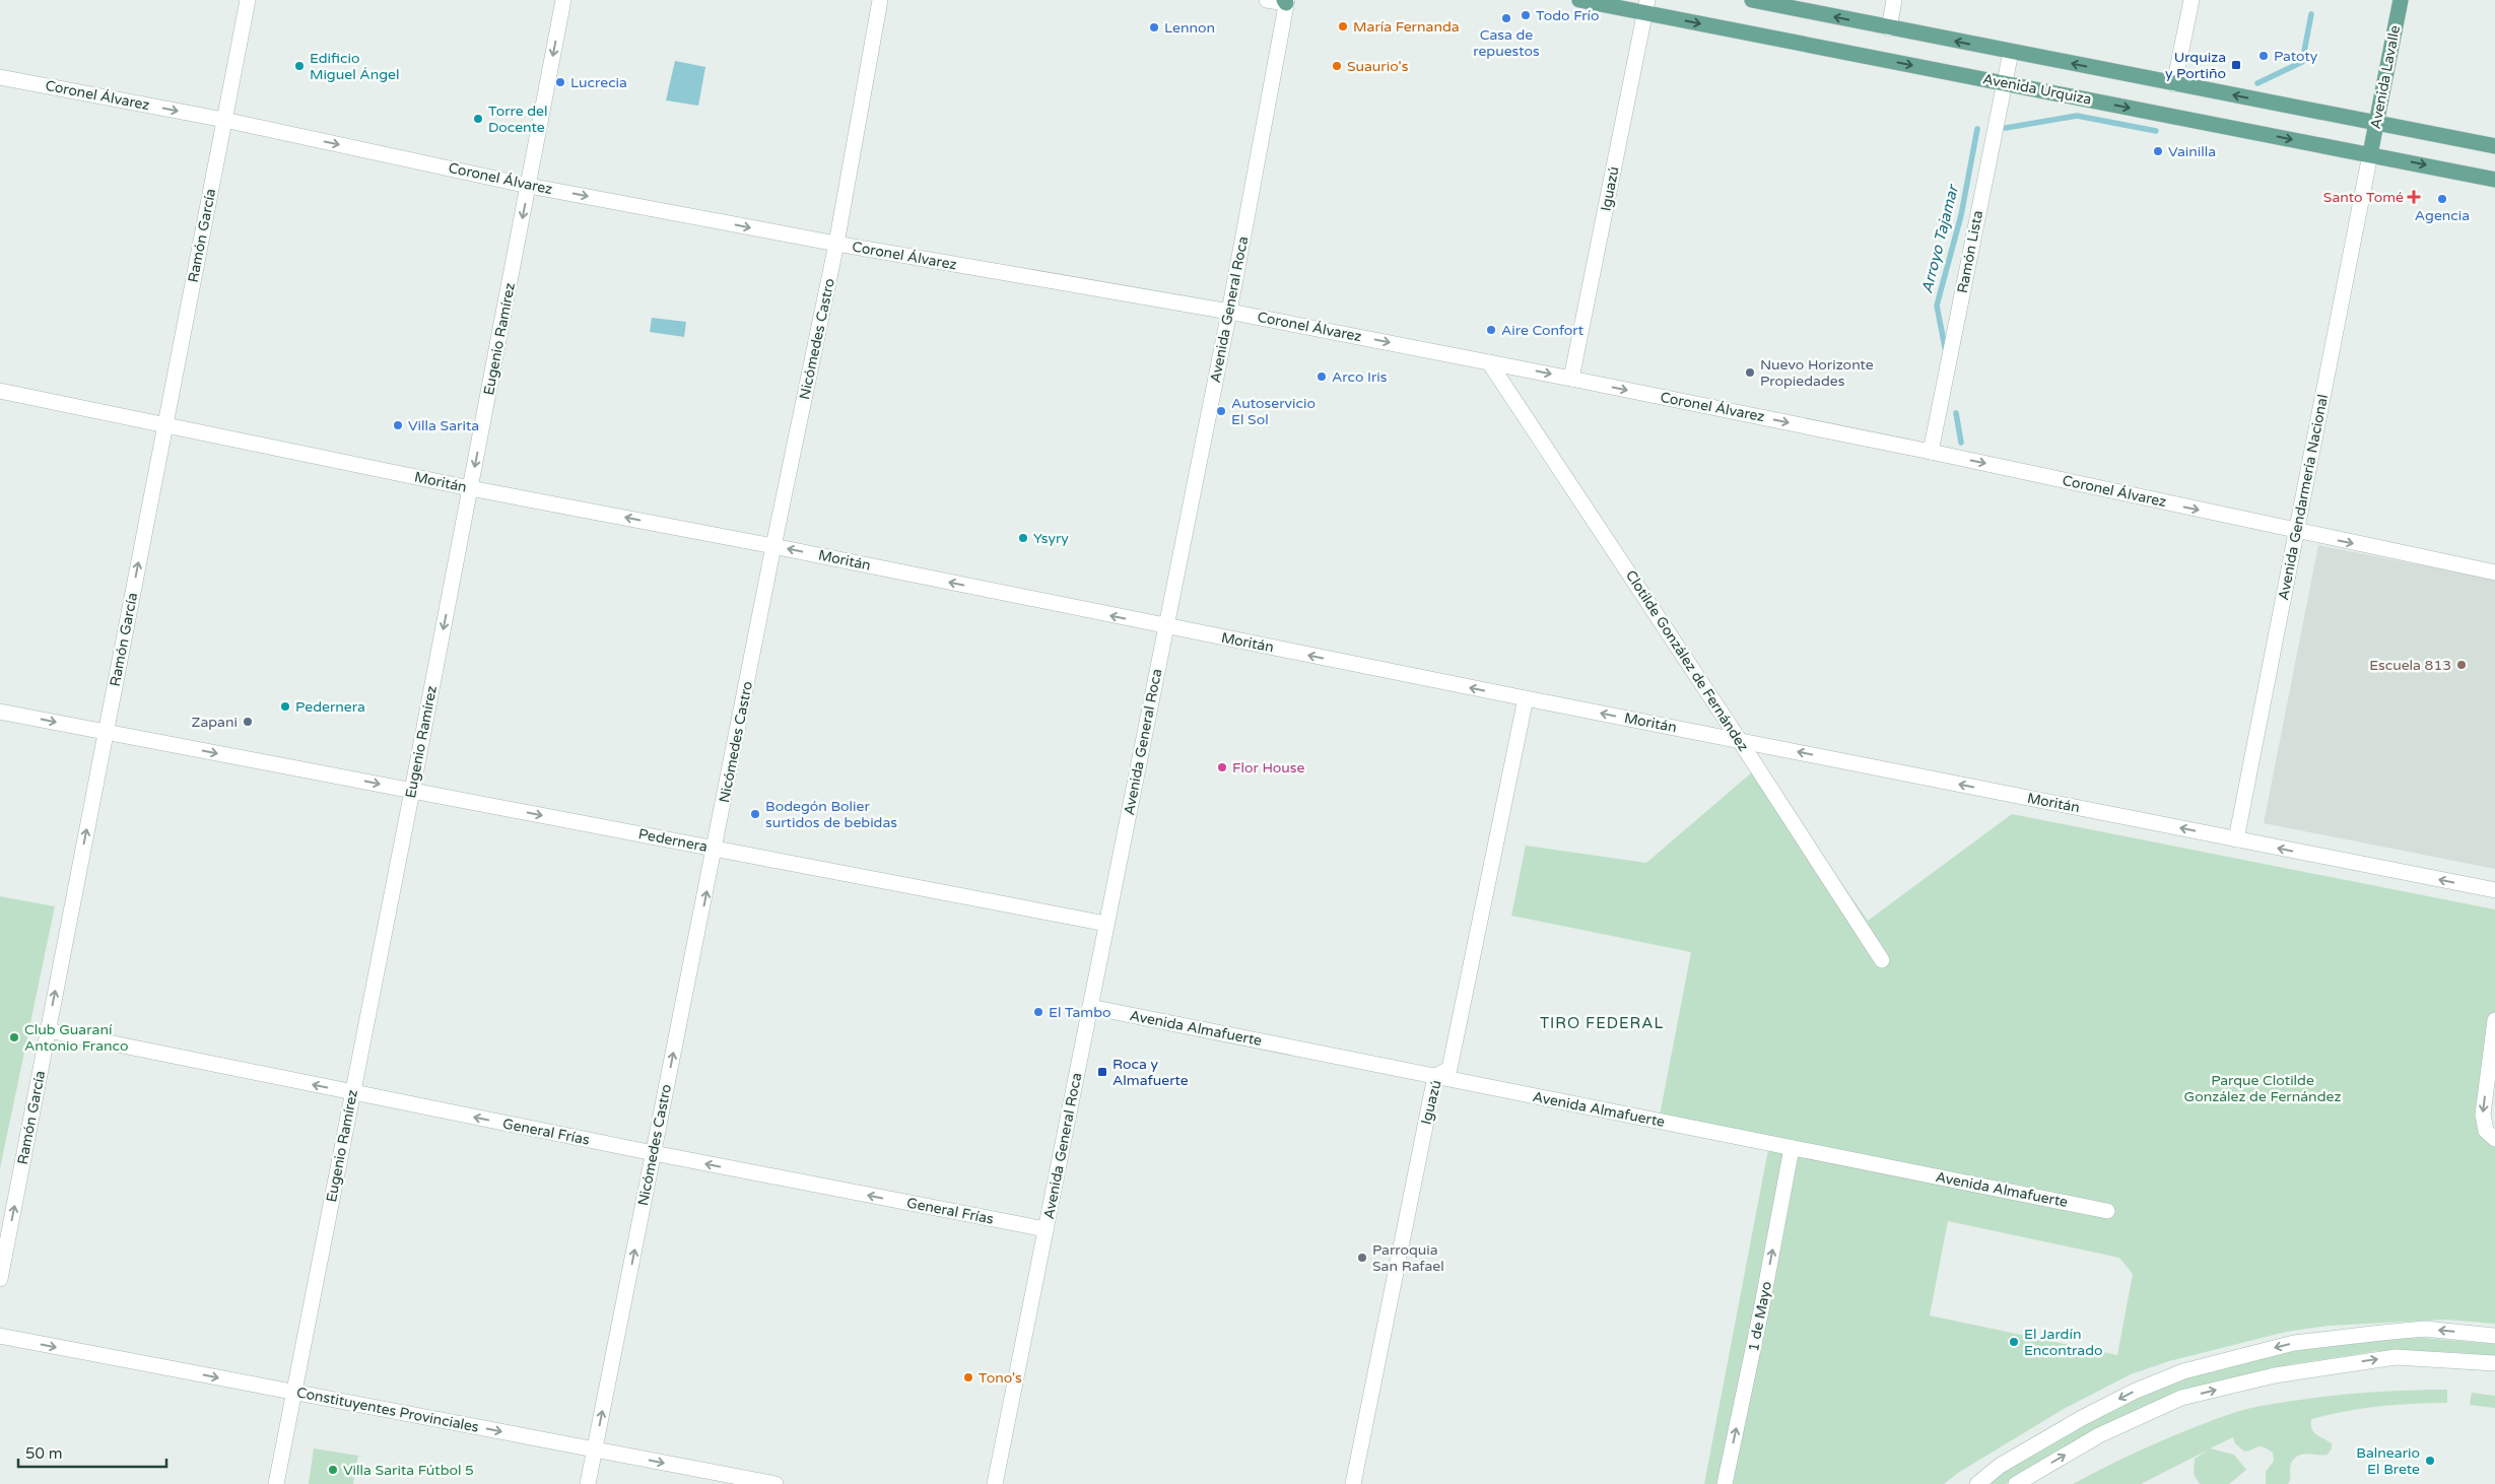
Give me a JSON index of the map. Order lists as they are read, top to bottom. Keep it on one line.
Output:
{"streets":{"main road":["Avenida Lavalle","Avenida Urquiza"],"street":["Coronel Álvarez","Iguazú","Ramón García","Ramón Lista","Avenida General Roca","Eugenio Ramírez","Nicómedes Castro","Moritán","Avenida Gendarmería Nacional","Clotilde González de Fernández","Pedernera","Avenida Almafuerte","General Frías","1 de Mayo","Constituyentes Provinciales"]},"crossings":[["Avenida Lavalle","Avenida Urquiza"],["Avenida Lavalle","Avenida Gendarmería Nacional"],["Avenida Urquiza","Iguazú"],["Avenida Urquiza","Ramón Lista"],["Avenida Urquiza","Avenida Gendarmería Nacional"],["Coronel Álvarez","Iguazú"],["Coronel Álvarez","Ramón García"],["Coronel Álvarez","Ramón Lista"],["Coronel Álvarez","Avenida General Roca"],["Coronel Álvarez","Eugenio Ramírez"],["Coronel Álvarez","Nicómedes Castro"],["Coronel Álvarez","Avenida Gendarmería Nacional"],["Coronel Álvarez","Clotilde González de Fernández"],["Iguazú","Moritán"],["Iguazú","Avenida Almafuerte"],["Ramón García","Moritán"],["Ramón García","Pedernera"],["Ramón García","General Frías"],["Avenida General Roca","Moritán"],["Avenida General Roca","Pedernera"],["Avenida General Roca","Avenida Almafuerte"],["Avenida General Roca","General Frías"],["Eugenio Ramírez","Moritán"],["Eugenio Ramírez","Pedernera"],["Eugenio Ramírez","General Frías"],["Eugenio Ramírez","Constituyentes Provinciales"],["Nicómedes Castro","Moritán"],["Nicómedes Castro","Pedernera"],["Nicómedes Castro","General Frías"],["Nicómedes Castro","Constituyentes Provinciales"],["Moritán","Avenida Gendarmería Nacional"],["Moritán","Clotilde González de Fernández"],["Avenida Almafuerte","1 de Mayo"]],"one_way":["Coronel Álvarez","Ramón García","Eugenio Ramírez","Nicómedes Castro","Moritán","Pedernera","General Frías","1 de Mayo","Constituyentes Provinciales"],"districts":["TIRO FEDERAL"],"water":["Arroyo Tajamar"],"parks":["Parque Clotilde González de Fernández"],"places":{"other":["Todo Frío","Casa de repuestos","María Fernanda","Lennon","Patoty","Edificio Miguel Ángel","Suaurio's","Lucrecia","Torre del Docente","Vainilla","Agencia","Aire Confort","Nuevo Horizonte Propiedades","Arco Iris","Autoservicio El Sol","Villa Sarita","Ysyry","Escuela 813","Pedernera","Zapani","Flor House","Bodegón Bolier surtidos de bebidas","El Tambo","Club Guaraní Antonio Franco","Parroquia San Rafael","El Jardín Encontrado","Tono's","Balneario El Brete","Villa Sarita Fútbol 5"],"transit":["Urquiza y Portiño","Roca y Almafuerte"],"health":["Santo Tomé"]},"scale_bar":"50 m"}
